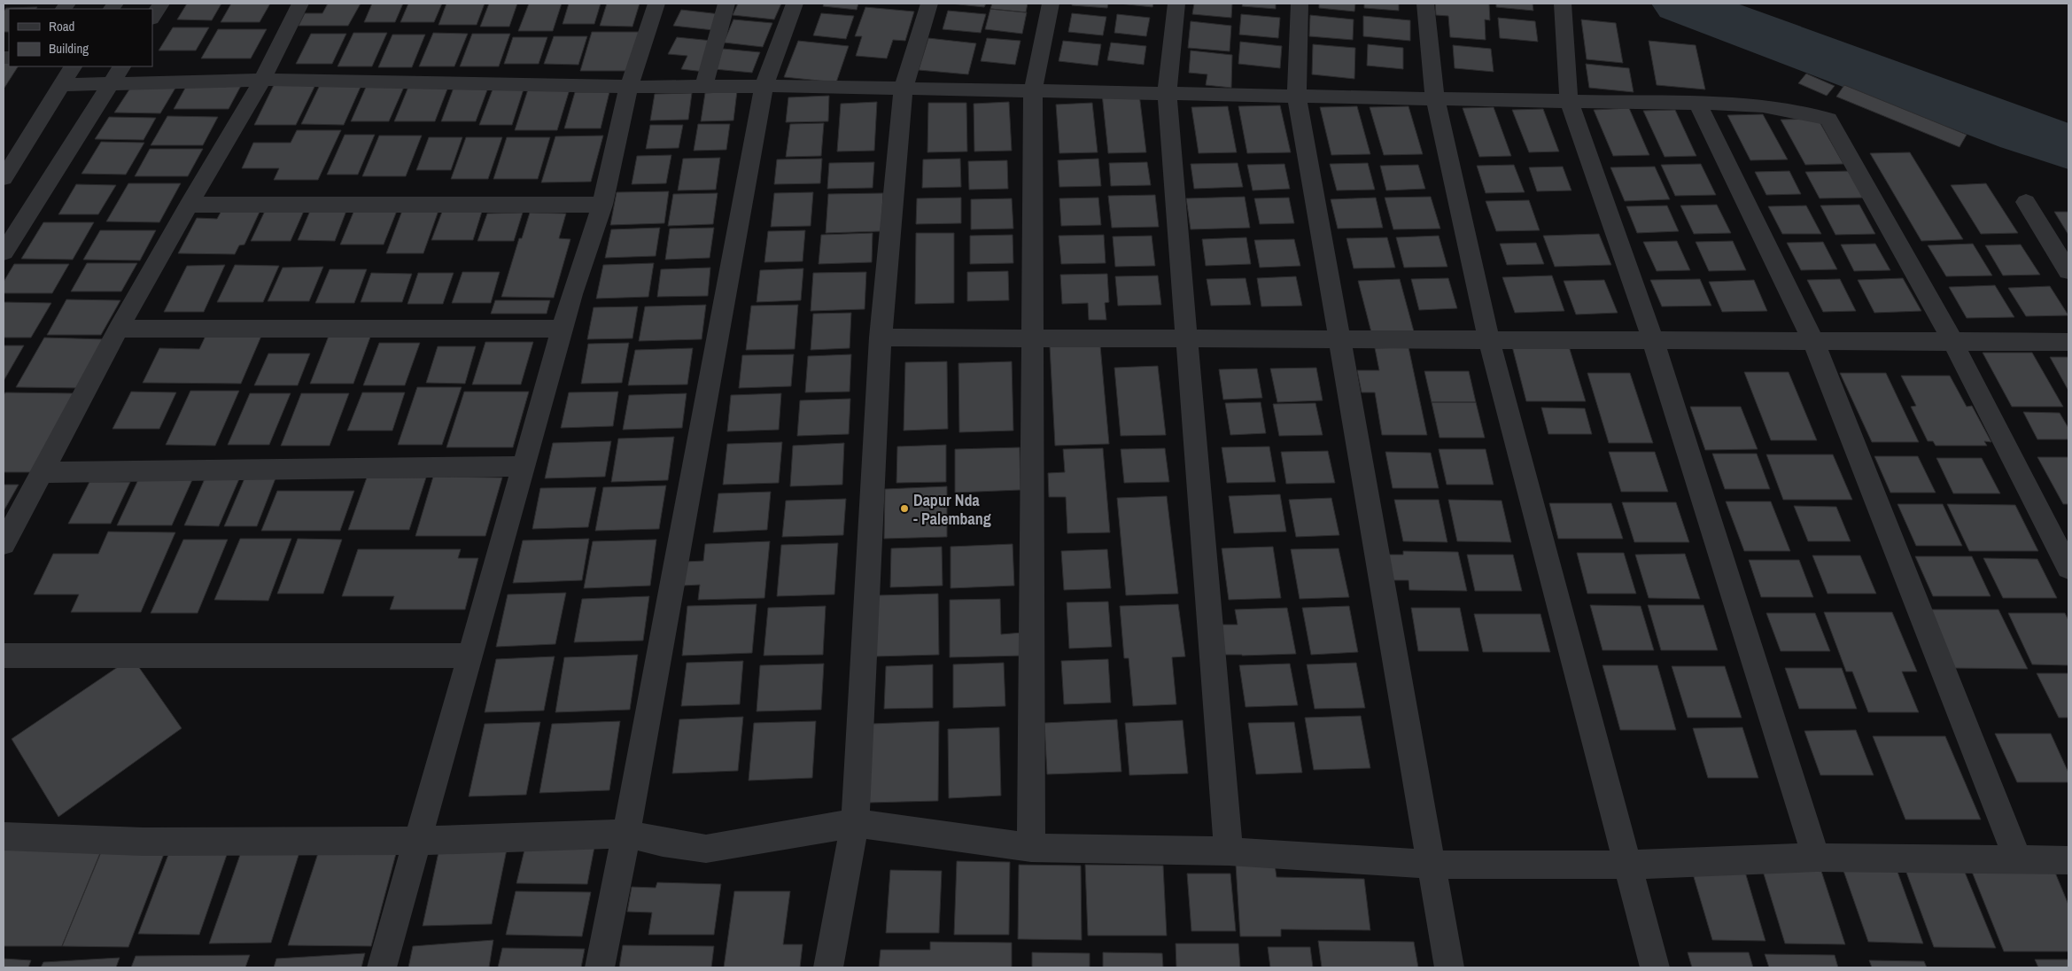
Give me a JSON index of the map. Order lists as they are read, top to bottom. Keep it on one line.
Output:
{"places":["Dapur Nda - Palembang"],"legend":["Road","Building"]}
